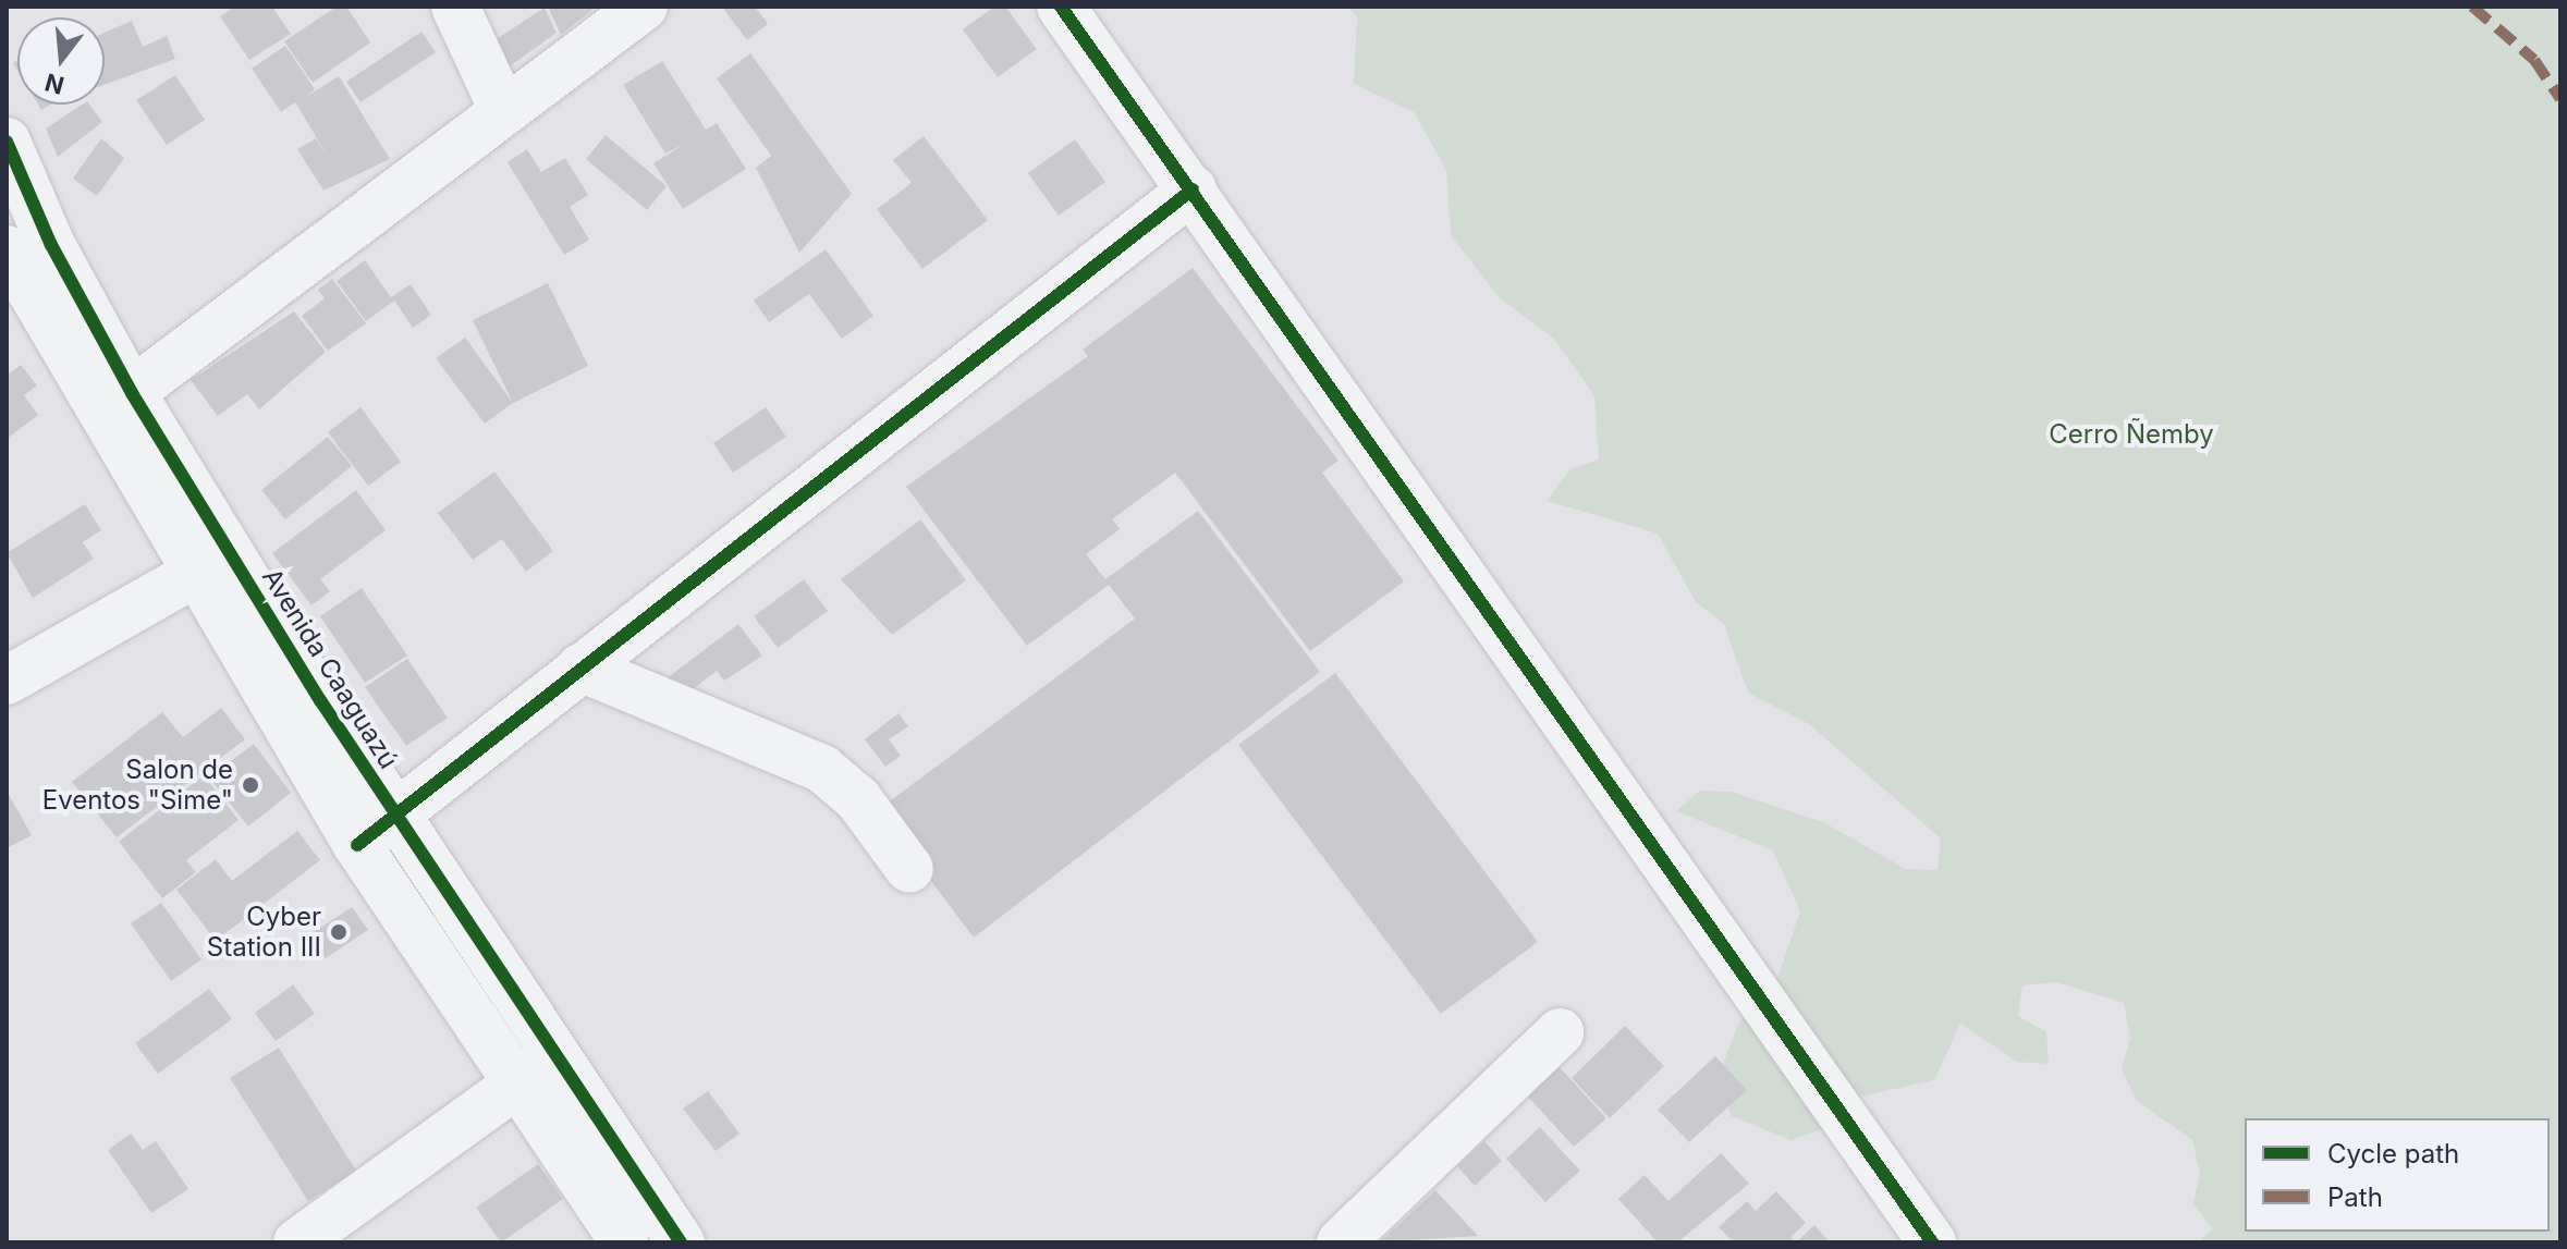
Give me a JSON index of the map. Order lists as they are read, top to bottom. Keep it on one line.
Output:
{"streets":{"street":["Avenida Caaguazú"]},"parks":["Cerro Ñemby"],"places":["Salon de Eventos \"Sime\"","Cyber Station III"],"legend":["Cycle path","Path"],"north":"bottom"}
